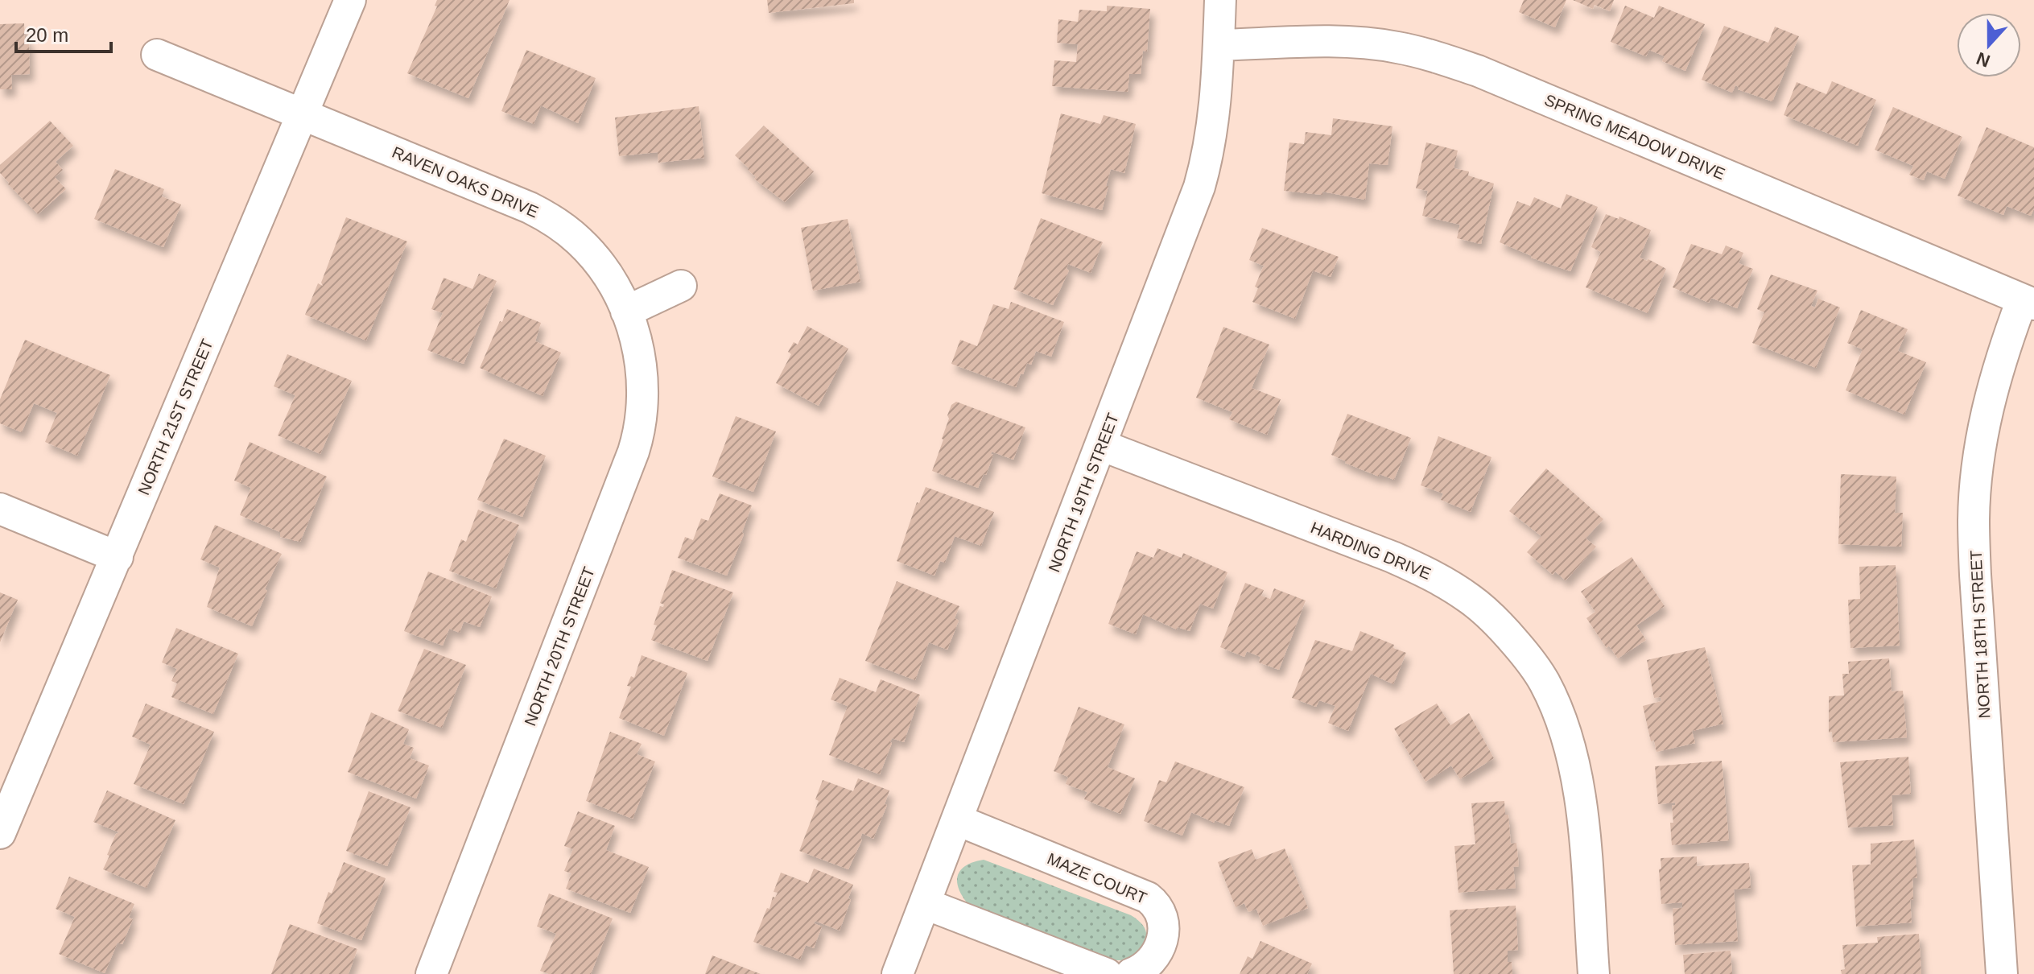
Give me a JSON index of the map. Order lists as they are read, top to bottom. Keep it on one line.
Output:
{"streets":{"street":["SPRING MEADOW DRIVE","RAVEN OAKS DRIVE","NORTH 21ST STREET","NORTH 19TH STREET","HARDING DRIVE","NORTH 18TH STREET","NORTH 20TH STREET","MAZE COURT"]},"crossings":[["SPRING MEADOW DRIVE","NORTH 19TH STREET"],["SPRING MEADOW DRIVE","NORTH 18TH STREET"],["RAVEN OAKS DRIVE","NORTH 21ST STREET"],["RAVEN OAKS DRIVE","NORTH 20TH STREET"],["NORTH 19TH STREET","HARDING DRIVE"],["NORTH 19TH STREET","MAZE COURT"]],"scale_bar":"20 m","north":"bottom"}
